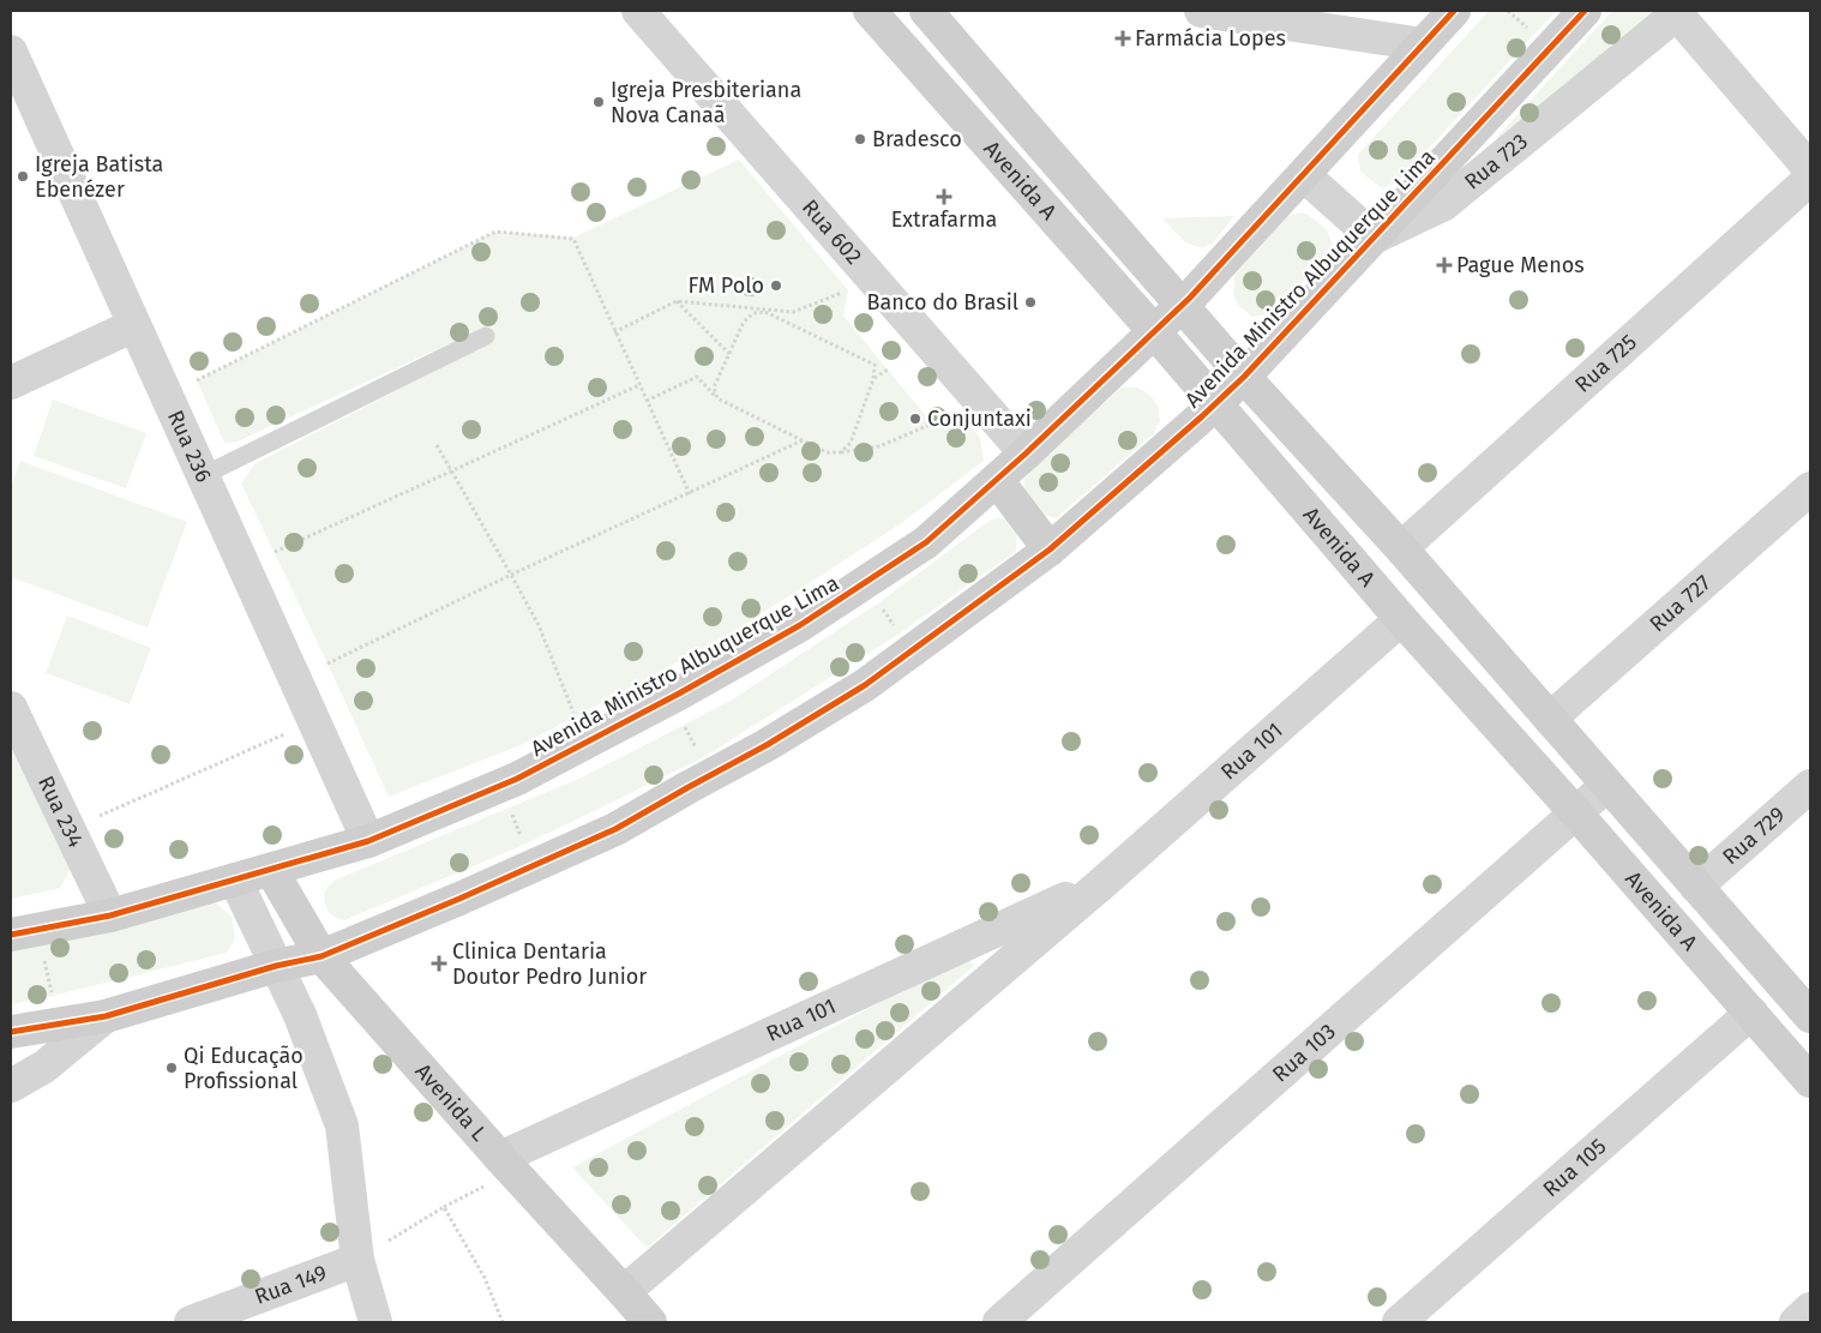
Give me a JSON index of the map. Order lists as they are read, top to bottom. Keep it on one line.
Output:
{"streets":{"street":["Rua 723","Avenida A","Rua 602","Avenida Ministro Albuquerque Lima","Rua 725","Rua 236","Rua 727","Rua 101","Rua 234","Rua 729","Rua 103","Avenida L","Rua 105","Rua 149"]},"crossings":[["Rua 723","Avenida Ministro Albuquerque Lima"],["Avenida A","Avenida Ministro Albuquerque Lima"],["Avenida A","Rua 725"],["Avenida A","Rua 727"],["Avenida A","Rua 101"],["Avenida A","Rua 729"],["Avenida A","Rua 103"],["Avenida A","Rua 105"],["Rua 602","Avenida Ministro Albuquerque Lima"],["Avenida Ministro Albuquerque Lima","Rua 236"],["Avenida Ministro Albuquerque Lima","Rua 234"],["Avenida Ministro Albuquerque Lima","Avenida L"],["Rua 101","Avenida L"]],"places":{"health":["Farmácia Lopes","Extrafarma","Pague Menos","Clinica Dentaria Doutor Pedro Junior"],"other":["Igreja Presbiteriana Nova Canaã","Bradesco","Igreja Batista Ebenézer","FM Polo","Banco do Brasil","Conjuntaxi","Qi Educação Profissional"]}}
